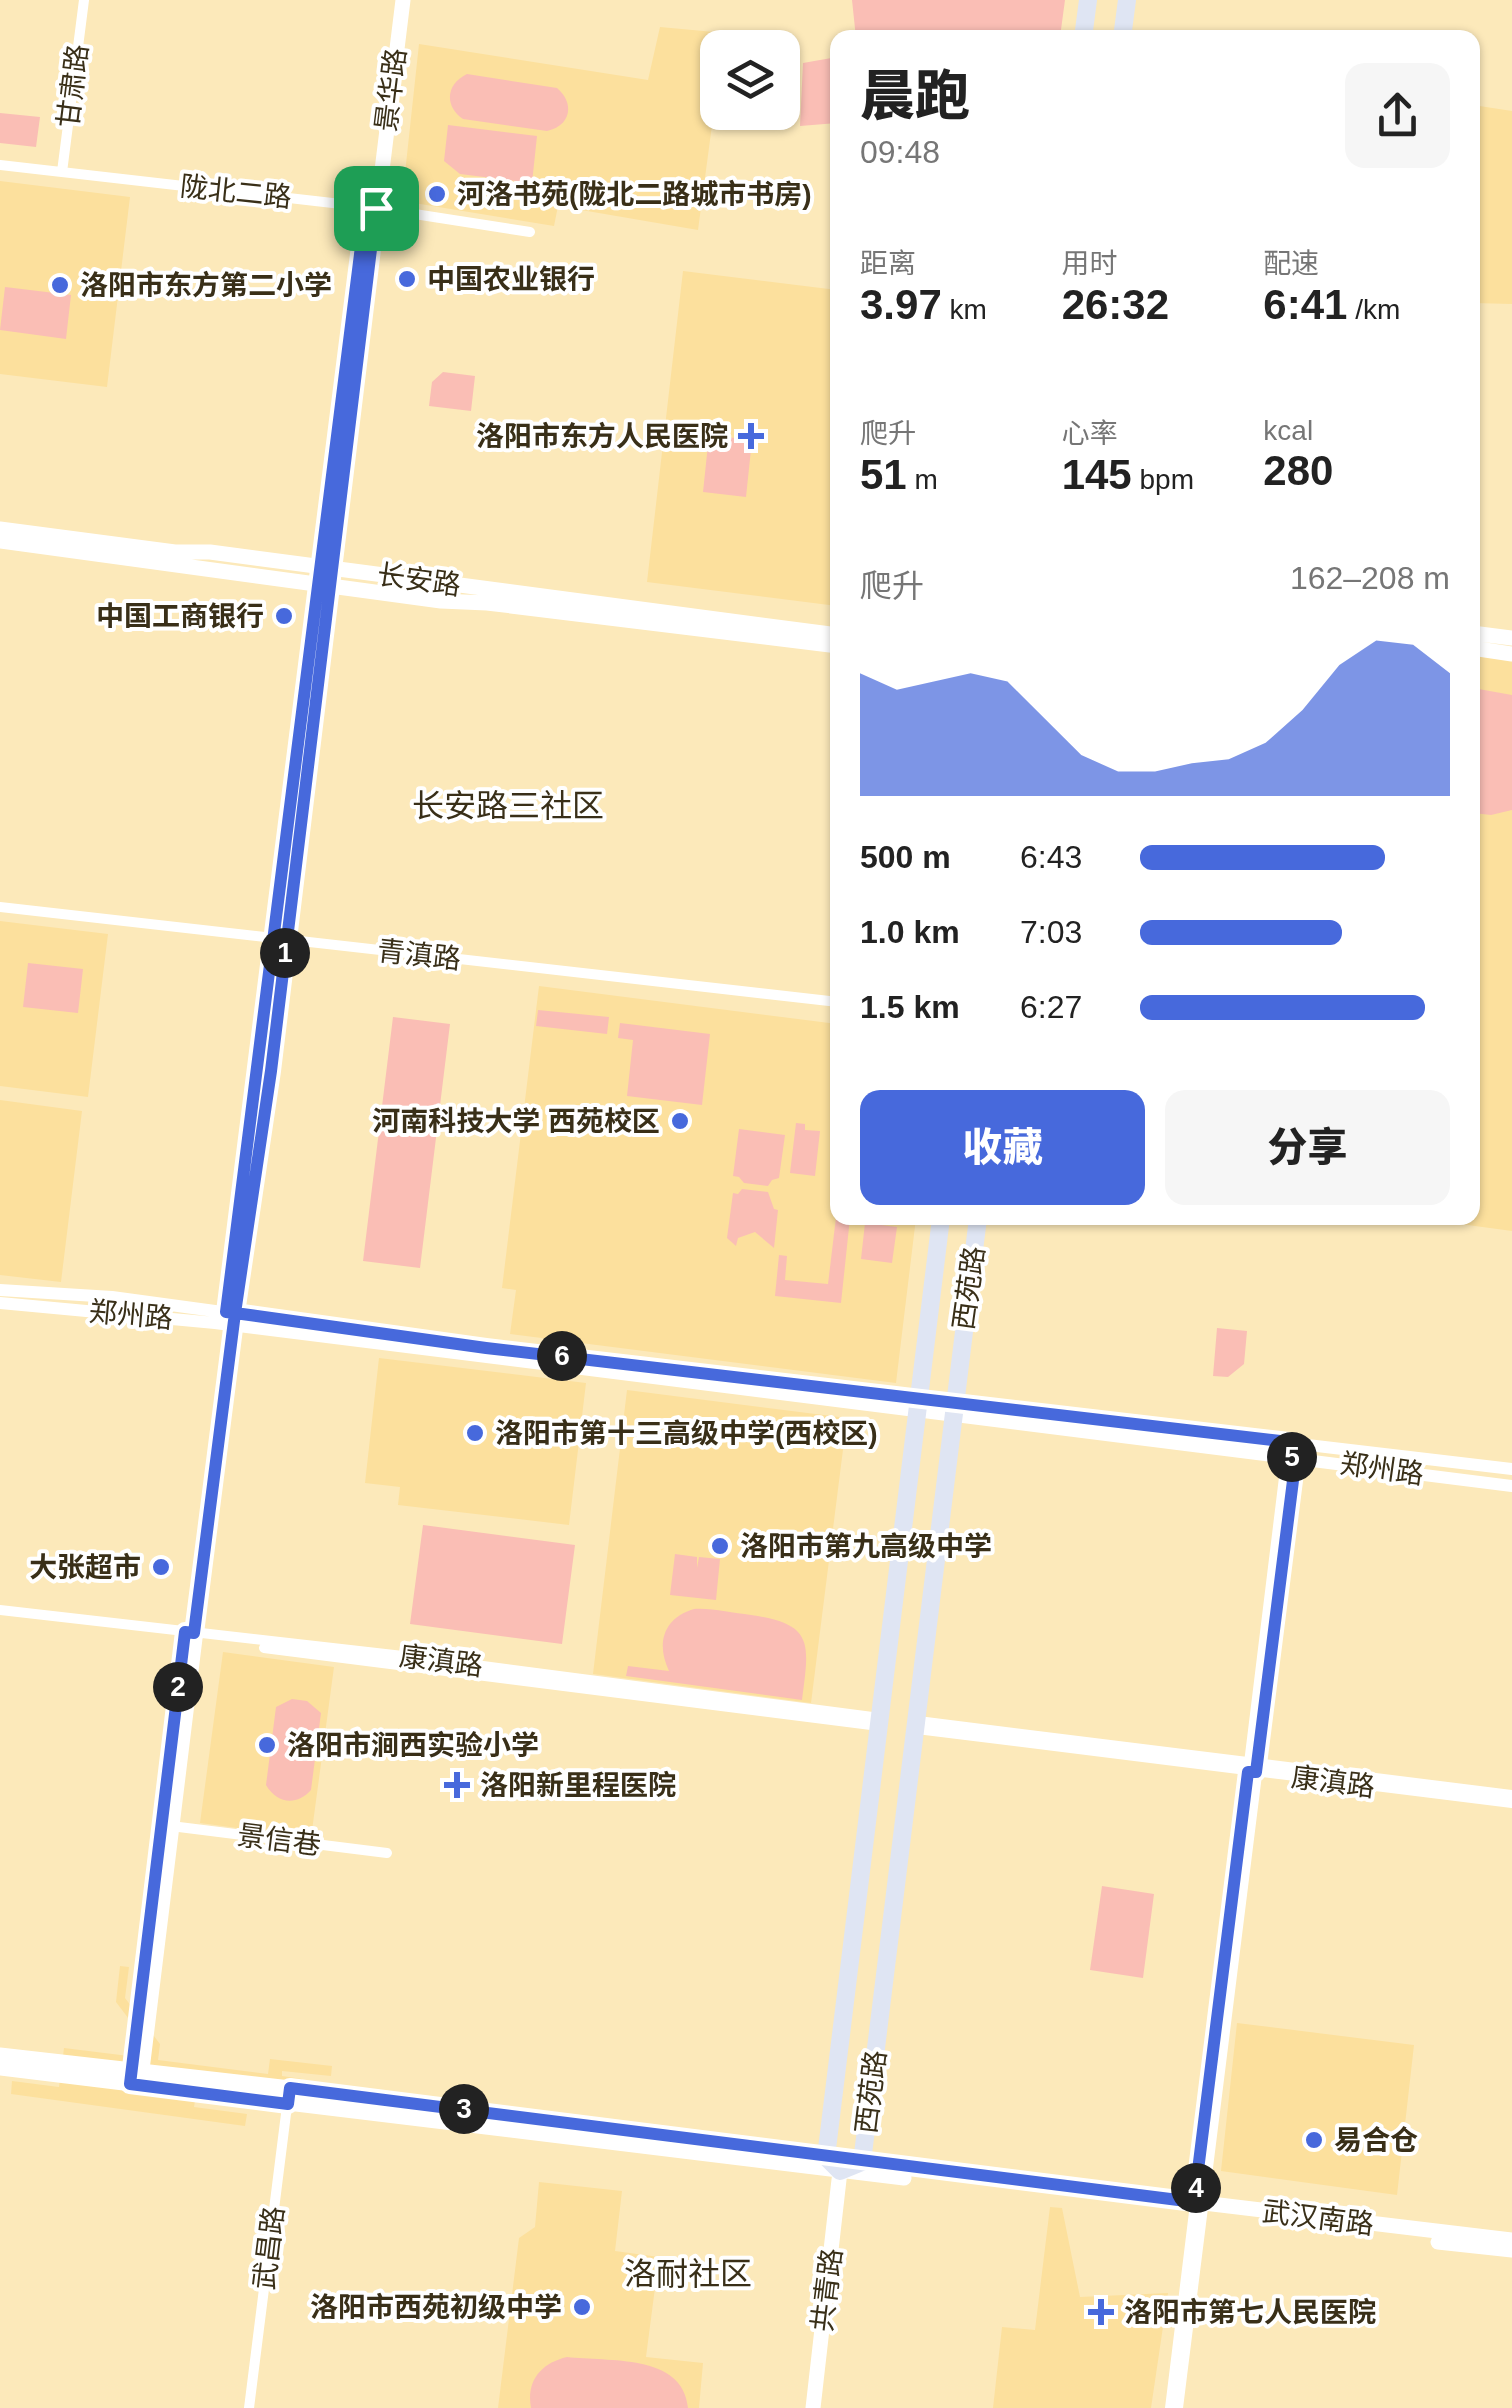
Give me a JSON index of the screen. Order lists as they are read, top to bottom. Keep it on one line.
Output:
{"streets":{"main road":["景华路","长安路","西苑路","武汉南路","共青路"],"street":["甘肃路","陇北二路","青滇路","郑州路","康滇路","景信巷","武昌路"]},"crossings":[["甘肃路","陇北二路"],["景华路","陇北二路"],["景华路","长安路"],["景华路","青滇路"],["景华路","郑州路"],["景华路","康滇路"],["景华路","景信巷"],["西苑路","郑州路"],["西苑路","康滇路"],["西苑路","武汉南路"],["西苑路","共青路"],["武汉南路","武昌路"],["武汉南路","共青路"]],"districts":["长安路三社区","洛耐社区"],"places":{"other":["河洛书苑(陇北二路城市书房)","中国农业银行","洛阳市东方第二小学","中国工商银行","河南科技大学 西苑校区","洛阳市第十三高级中学(西校区)","洛阳市第九高级中学","大张超市","洛阳市涧西实验小学","易合仓","洛阳市西苑初级中学"],"health":["洛阳市东方人民医院","洛阳新里程医院","洛阳市第七人民医院"]},"page":{"heading":["晨跑","09:48"],"stats":[["距离","3.97 km"],["用时","26:32"],["配速","6:41 /km"],["爬升","51 m"],["心率","145 bpm"],["kcal","280"]],"chart":["爬升","162–208 m"],"list":[{"name":"500 m","note":"6:43"},{"name":"1.0 km","note":"7:03"},{"name":"1.5 km","note":"6:27"}],"pins":["1","6","5","2","3","4"],"buttons":["收藏","分享"]}}
